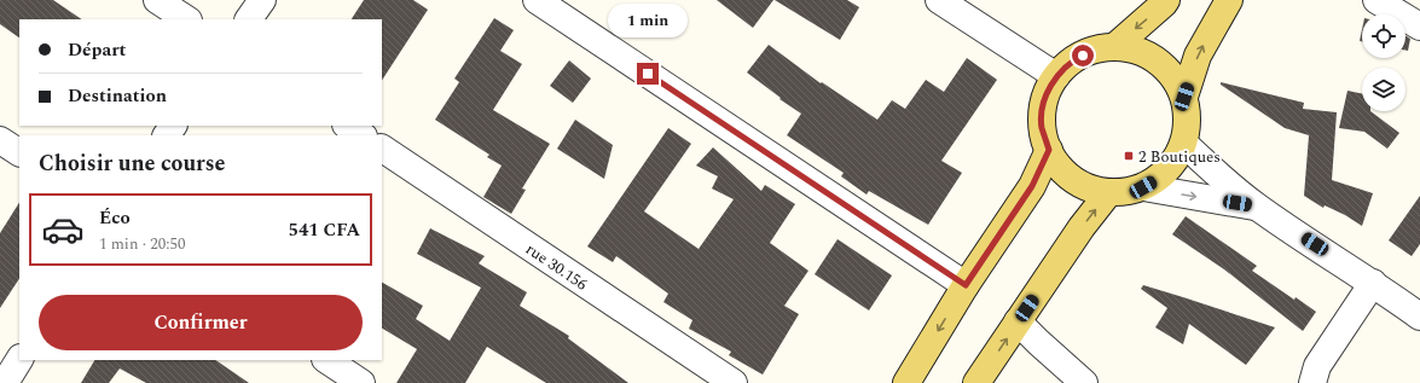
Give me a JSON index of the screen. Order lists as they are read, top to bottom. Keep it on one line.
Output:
{"streets":{"street":["rue 30.156"]},"places":{"transit":["2 Boutiques"]},"page":{"bubble":"1 min","banner":["Départ","Destination"],"heading":"Choisir une course","list":[{"name":"Éco","note":"1 min · 20:50","value":"541 CFA"}],"buttons":"Confirmer"}}
